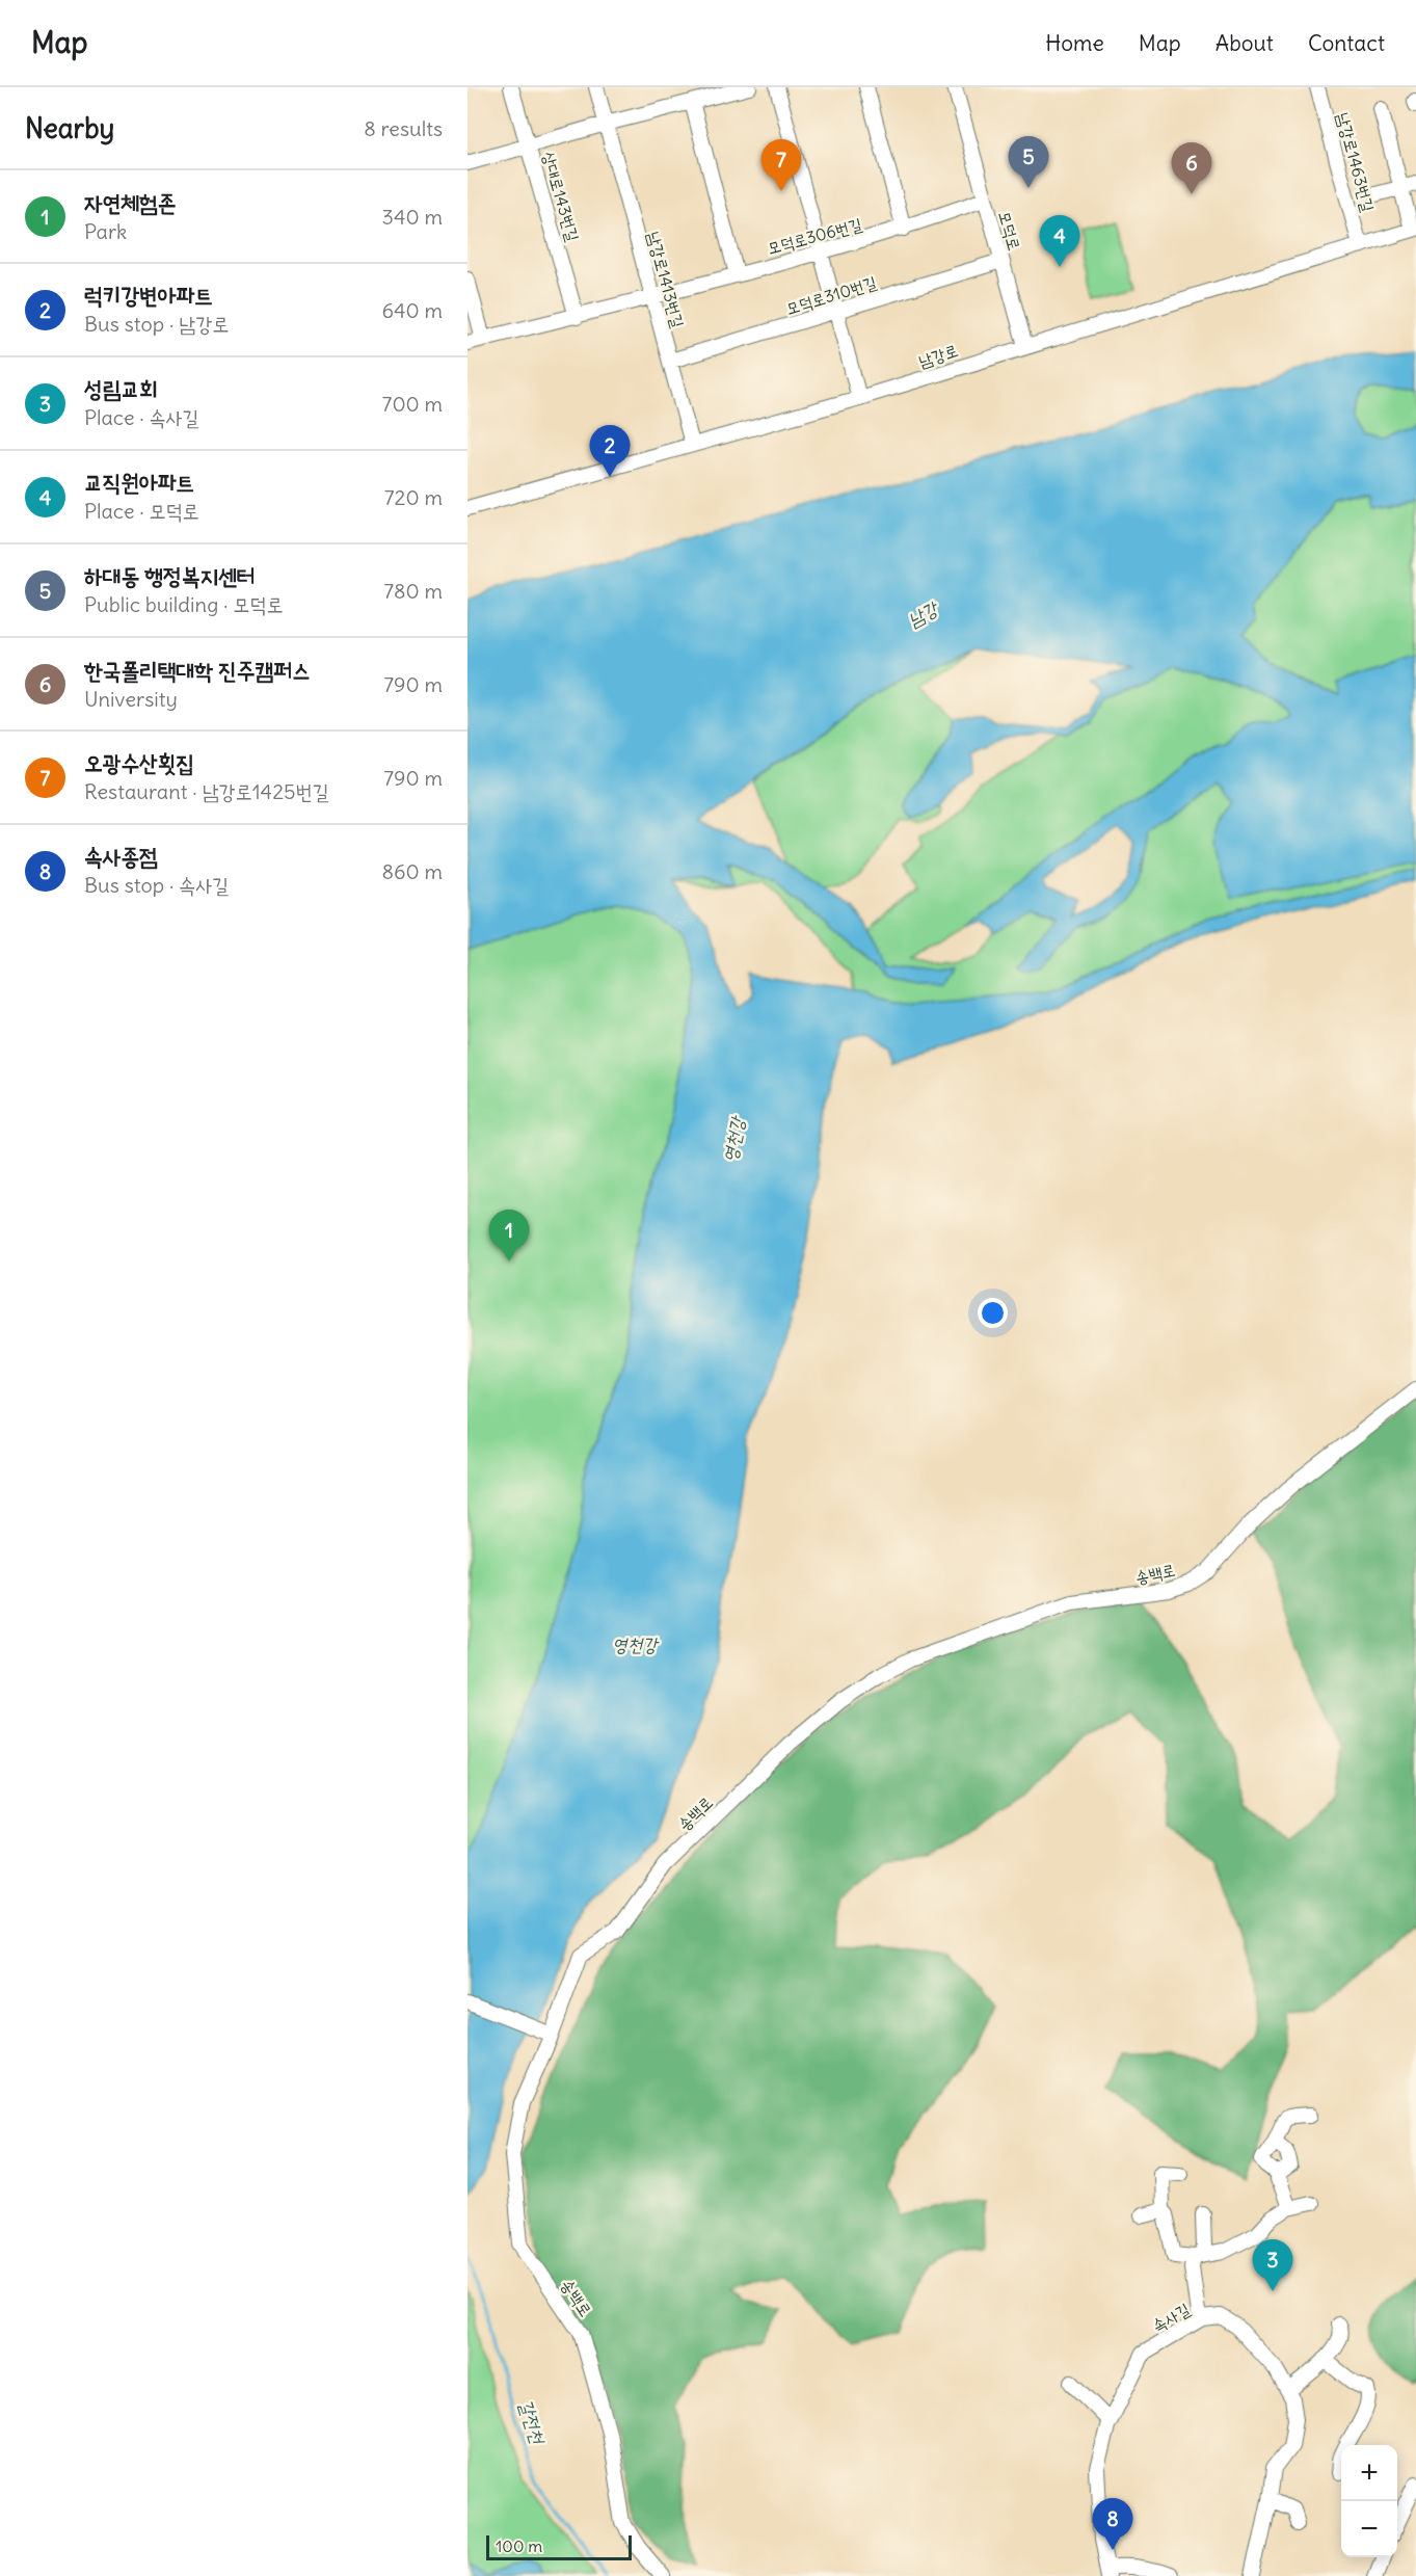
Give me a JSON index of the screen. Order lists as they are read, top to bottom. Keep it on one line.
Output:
{"streets":{"street":["남강로1463번길","상대로143번길","모덕로","모덕로306번길","남강로1413번길","모덕로310번길","남강로","송백로","속사길"]},"crossings":[["남강로1463번길","남강로"],["모덕로","모덕로306번길"],["모덕로","모덕로310번길"],["모덕로","남강로"],["모덕로306번길","남강로1413번길"],["남강로1413번길","모덕로310번길"],["남강로1413번길","남강로"]],"water":["남강","영천강","갈전천"],"scale_bar":"100 m","page":{"header":"Map","nav":["Home","Map","About","Contact"],"heading":["Nearby","8 results"],"pins":["5","7","6","4","2","1","3","8"],"list":[{"mark":"1","name":"자연체험존","note":"Park","value":"340 m"},{"mark":"2","name":"럭키강변아파트","note":"Bus stop · 남강로","value":"640 m"},{"mark":"3","name":"성림교회","note":"Place · 속사길","value":"700 m"},{"mark":"4","name":"교직원아파트","note":"Place · 모덕로","value":"720 m"},{"mark":"5","name":"하대동 행정복지센터","note":"Public building · 모덕로","value":"780 m"},{"mark":"6","name":"한국폴리택대학 진주캠퍼스","note":"University","value":"790 m"},{"mark":"7","name":"오광수산횟집","note":"Restaurant · 남강로1425번길","value":"790 m"},{"mark":"8","name":"속사종점","note":"Bus stop · 속사길","value":"860 m"}],"map_buttons":["+","−"],"scale":"100 m"}}
